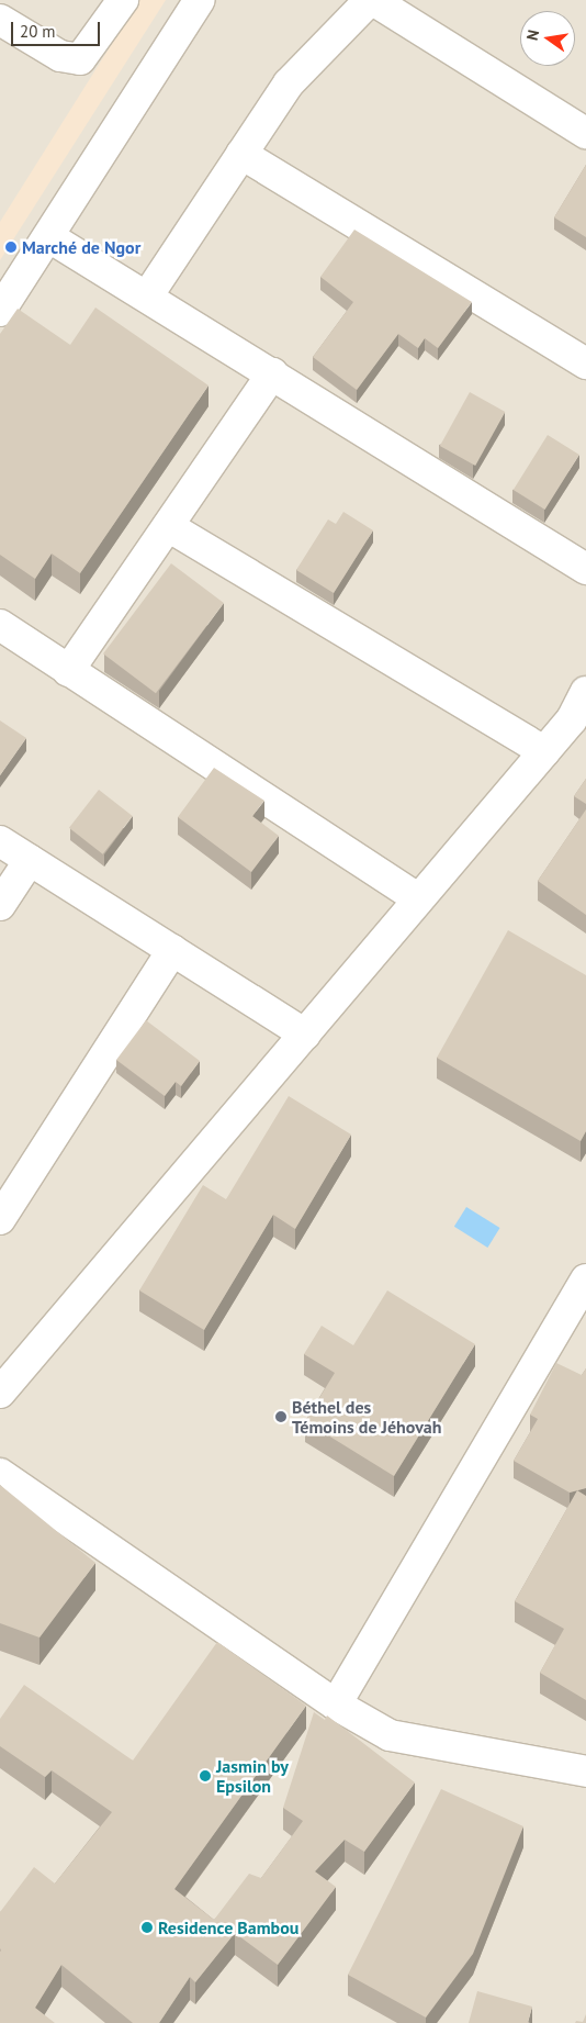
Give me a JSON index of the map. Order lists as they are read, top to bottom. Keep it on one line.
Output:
{"places":["Marché de Ngor","Béthel des Témoins de Jéhovah","Jasmin by Epsilon","Residence Bambou"],"scale_bar":"20 m","north":"left"}
